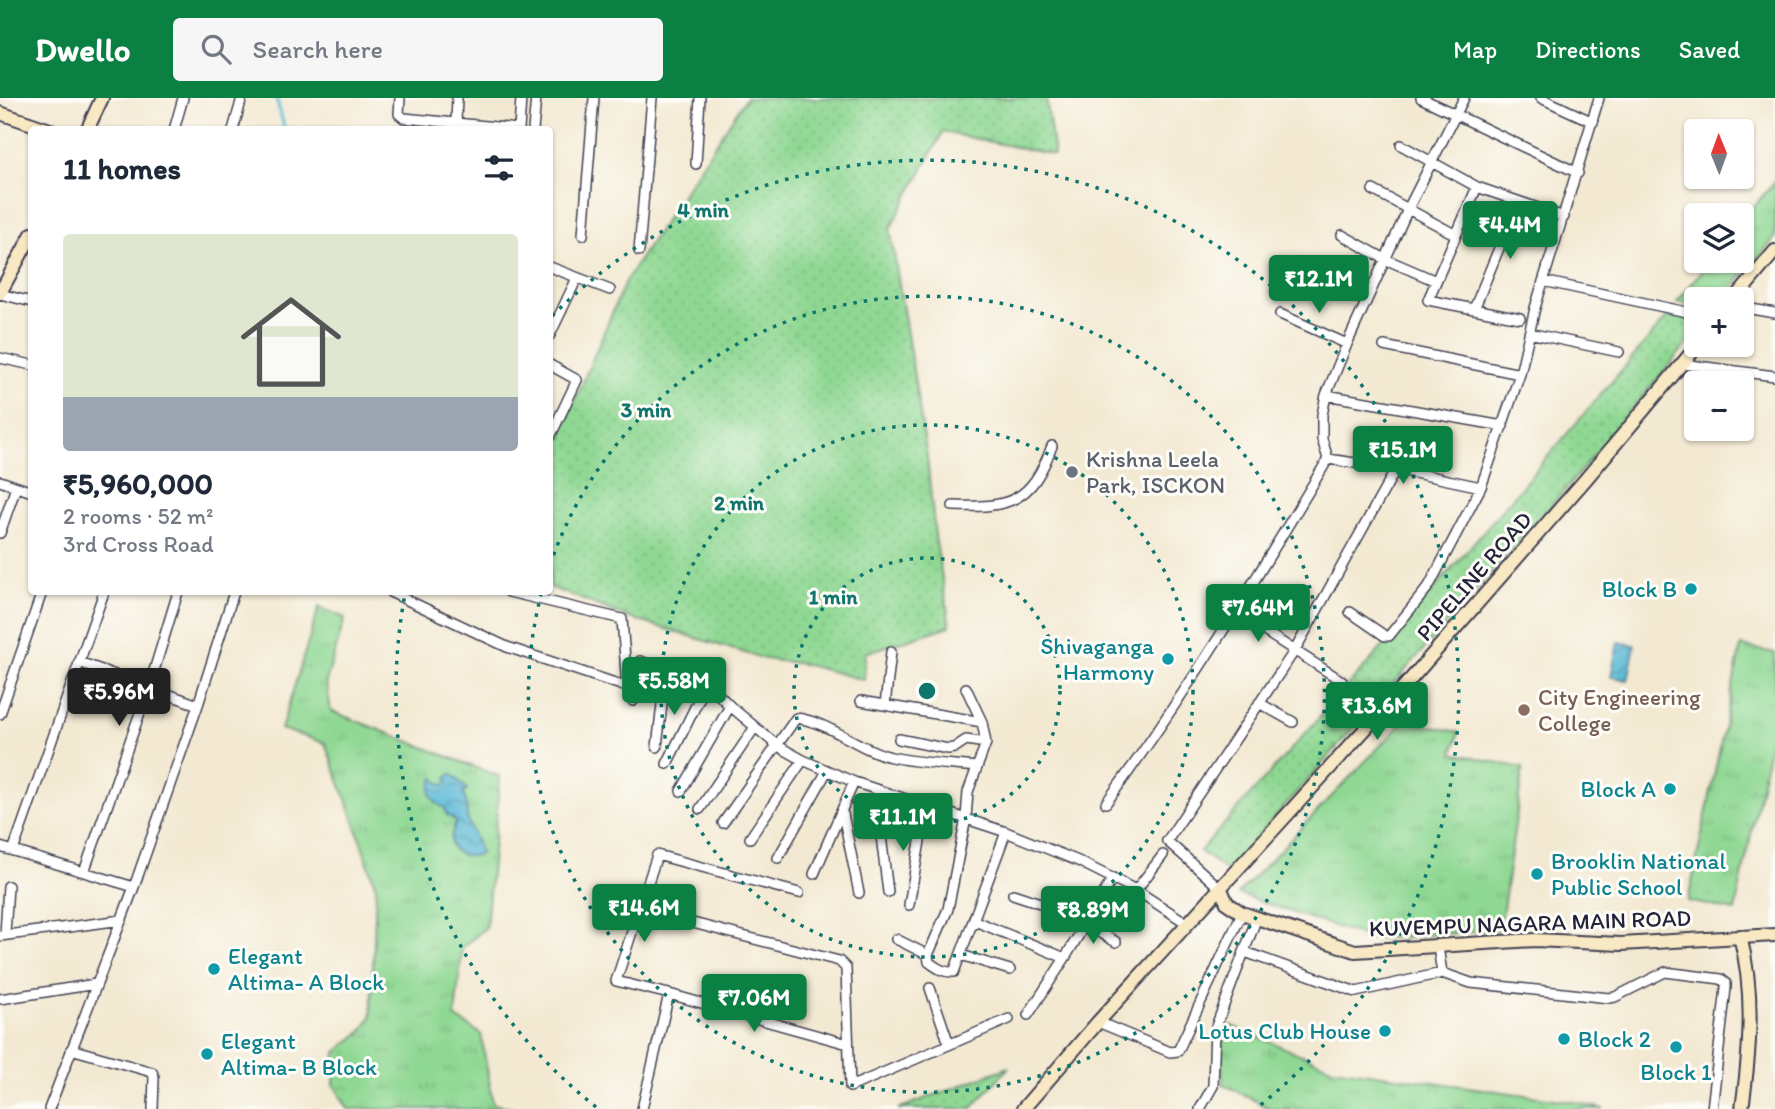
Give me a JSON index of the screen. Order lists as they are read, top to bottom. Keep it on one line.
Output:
{"streets":{"street":["PIPELINE ROAD","KUVEMPU NAGARA MAIN ROAD"]},"crossings":[["PIPELINE ROAD","KUVEMPU NAGARA MAIN ROAD"]],"places":["Krishna Leela Park, ISCKON","Block B","Shivaganga Harmony","City Engineering College","Block A","Brooklin National Public School","Elegant Altima- A Block","Lotus Club House","Block 2","Block 1","Elegant Altima- B Block"],"north":"top","page":{"header":"Dwello","search":"Search here","nav":["Map","Directions","Saved"],"map_buttons":["+","−"],"heading":"11 homes","price":["₹4.4M","₹12.1M","₹15.1M","₹7.64M","₹5.58M","₹5.96M","₹13.6M","₹11.1M","₹14.6M","₹8.89M","₹7.06M"],"list":[{"name":"₹5,960,000","note":"2 rooms · 52 m² · 3rd Cross Road"}]},"rings":["4 min","3 min","2 min","1 min"]}
